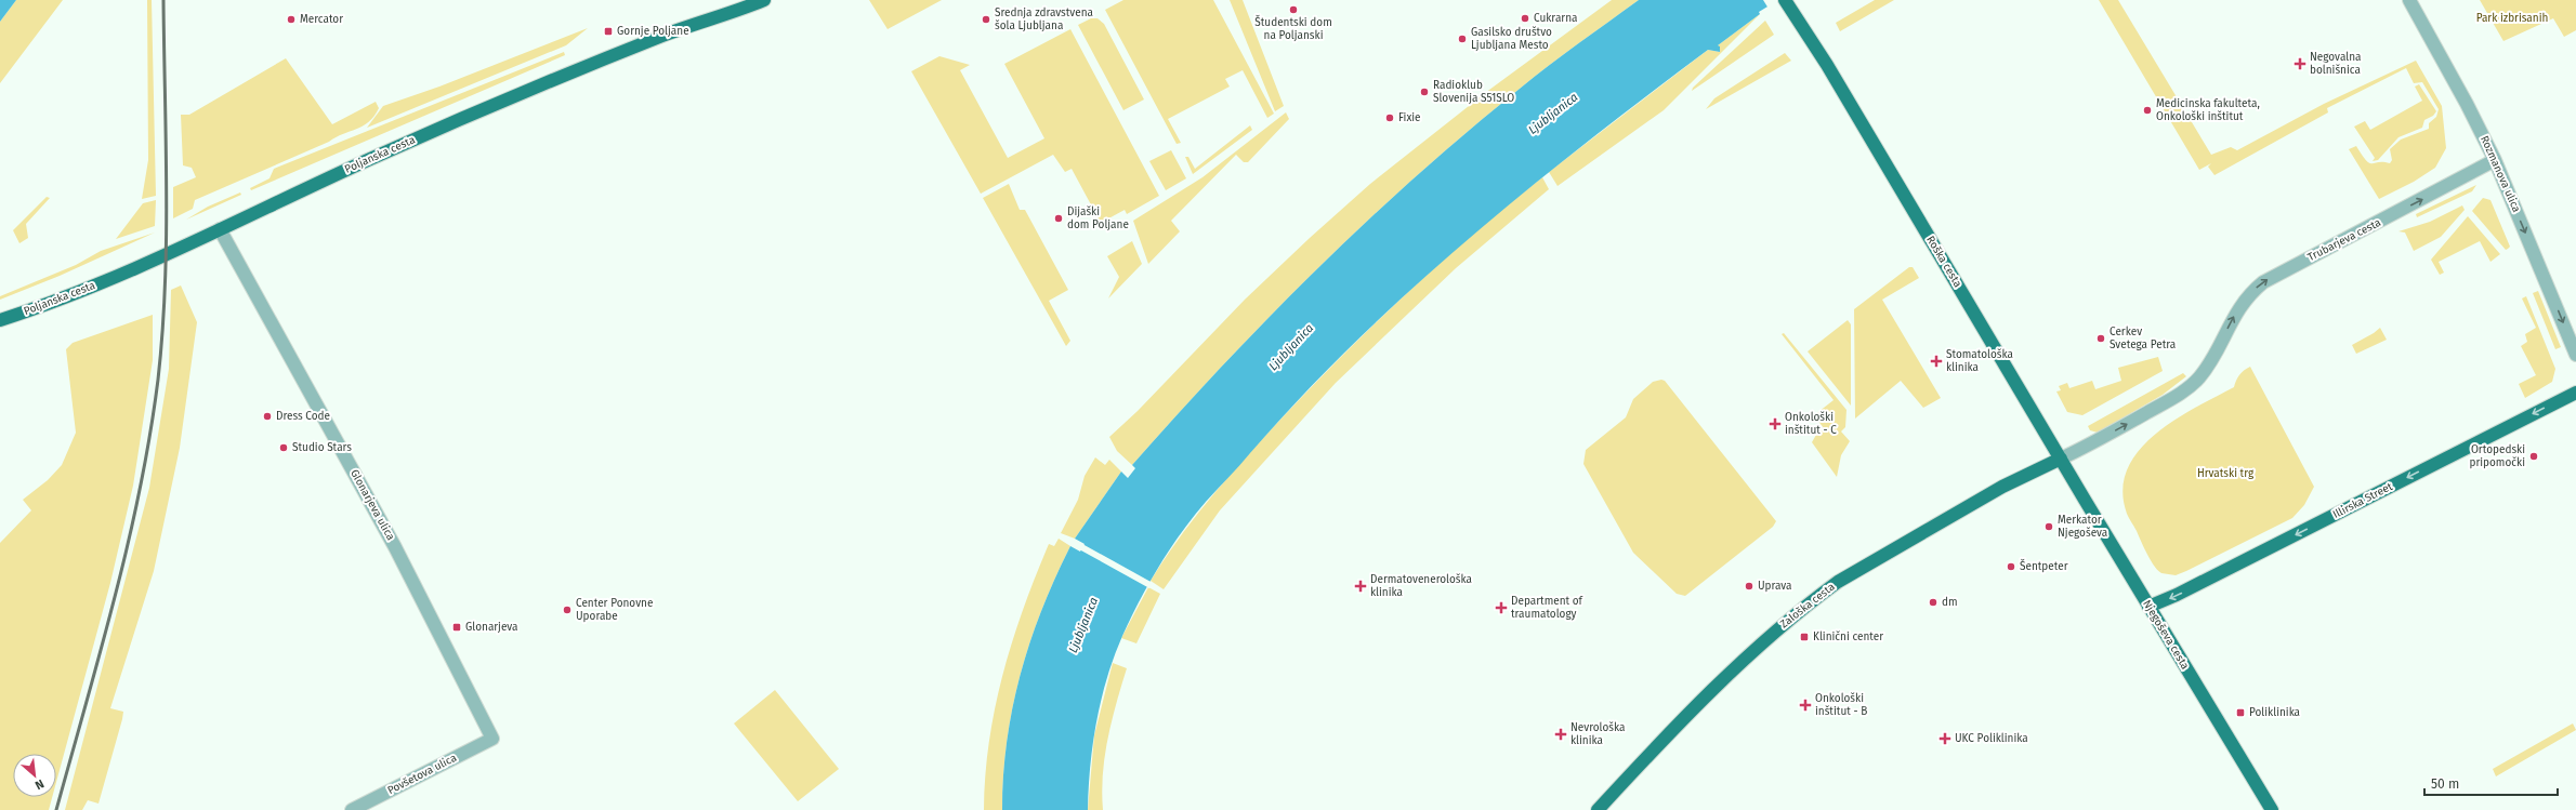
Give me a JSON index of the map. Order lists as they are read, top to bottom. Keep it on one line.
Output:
{"streets":{"main road":["Poljanska cesta","Roška cesta","Illirska Street","Zaloška cesta","Njegoševa cesta"],"street":["Rozmanova ulica","Trubarjeva cesta","Glonarjeva ulica","Povšetova ulica"]},"crossings":[["Poljanska cesta","Glonarjeva ulica"],["Rozmanova ulica","Trubarjeva cesta"],["Trubarjeva cesta","Roška cesta"],["Trubarjeva cesta","Zaloška cesta"],["Trubarjeva cesta","Njegoševa cesta"],["Roška cesta","Zaloška cesta"],["Roška cesta","Njegoševa cesta"],["Illirska Street","Njegoševa cesta"],["Glonarjeva ulica","Povšetova ulica"],["Zaloška cesta","Njegoševa cesta"]],"one_way":["Rozmanova ulica","Trubarjeva cesta","Illirska Street"],"water":["Ljubljanica"],"parks":["Park izbrisanih","Hrvatski trg"],"places":{"other":["Študentski dom na Poljanski","Cukrarna","Mercator","Srednja zdravstvena šola Ljubljana","Gasilsko društvo Ljubljana Mesto","Radioklub Slovenija S51SLO","Medicinska fakulteta, Onkološki inštitut","Fixie","Dijaški dom Poljane","Cerkev Svetega Petra","Dress Code","Studio Stars","Ortopedski pripomočki","Merkator Njegoševa","Šentpeter","Uprava","dm","Center Ponovne Uporabe"],"transit":["Gornje Poljane","Glonarjeva","Klinični center","Poliklinika"],"health":["Negovalna bolnišnica","Stomatološka klinika","Onkološki inštitut - C","Dermatovenerološka klinika","Department of traumatology","Onkološki inštitut - B","Nevrološka klinika","UKC Poliklinika"]},"scale_bar":"50 m","north":"bottom right"}
